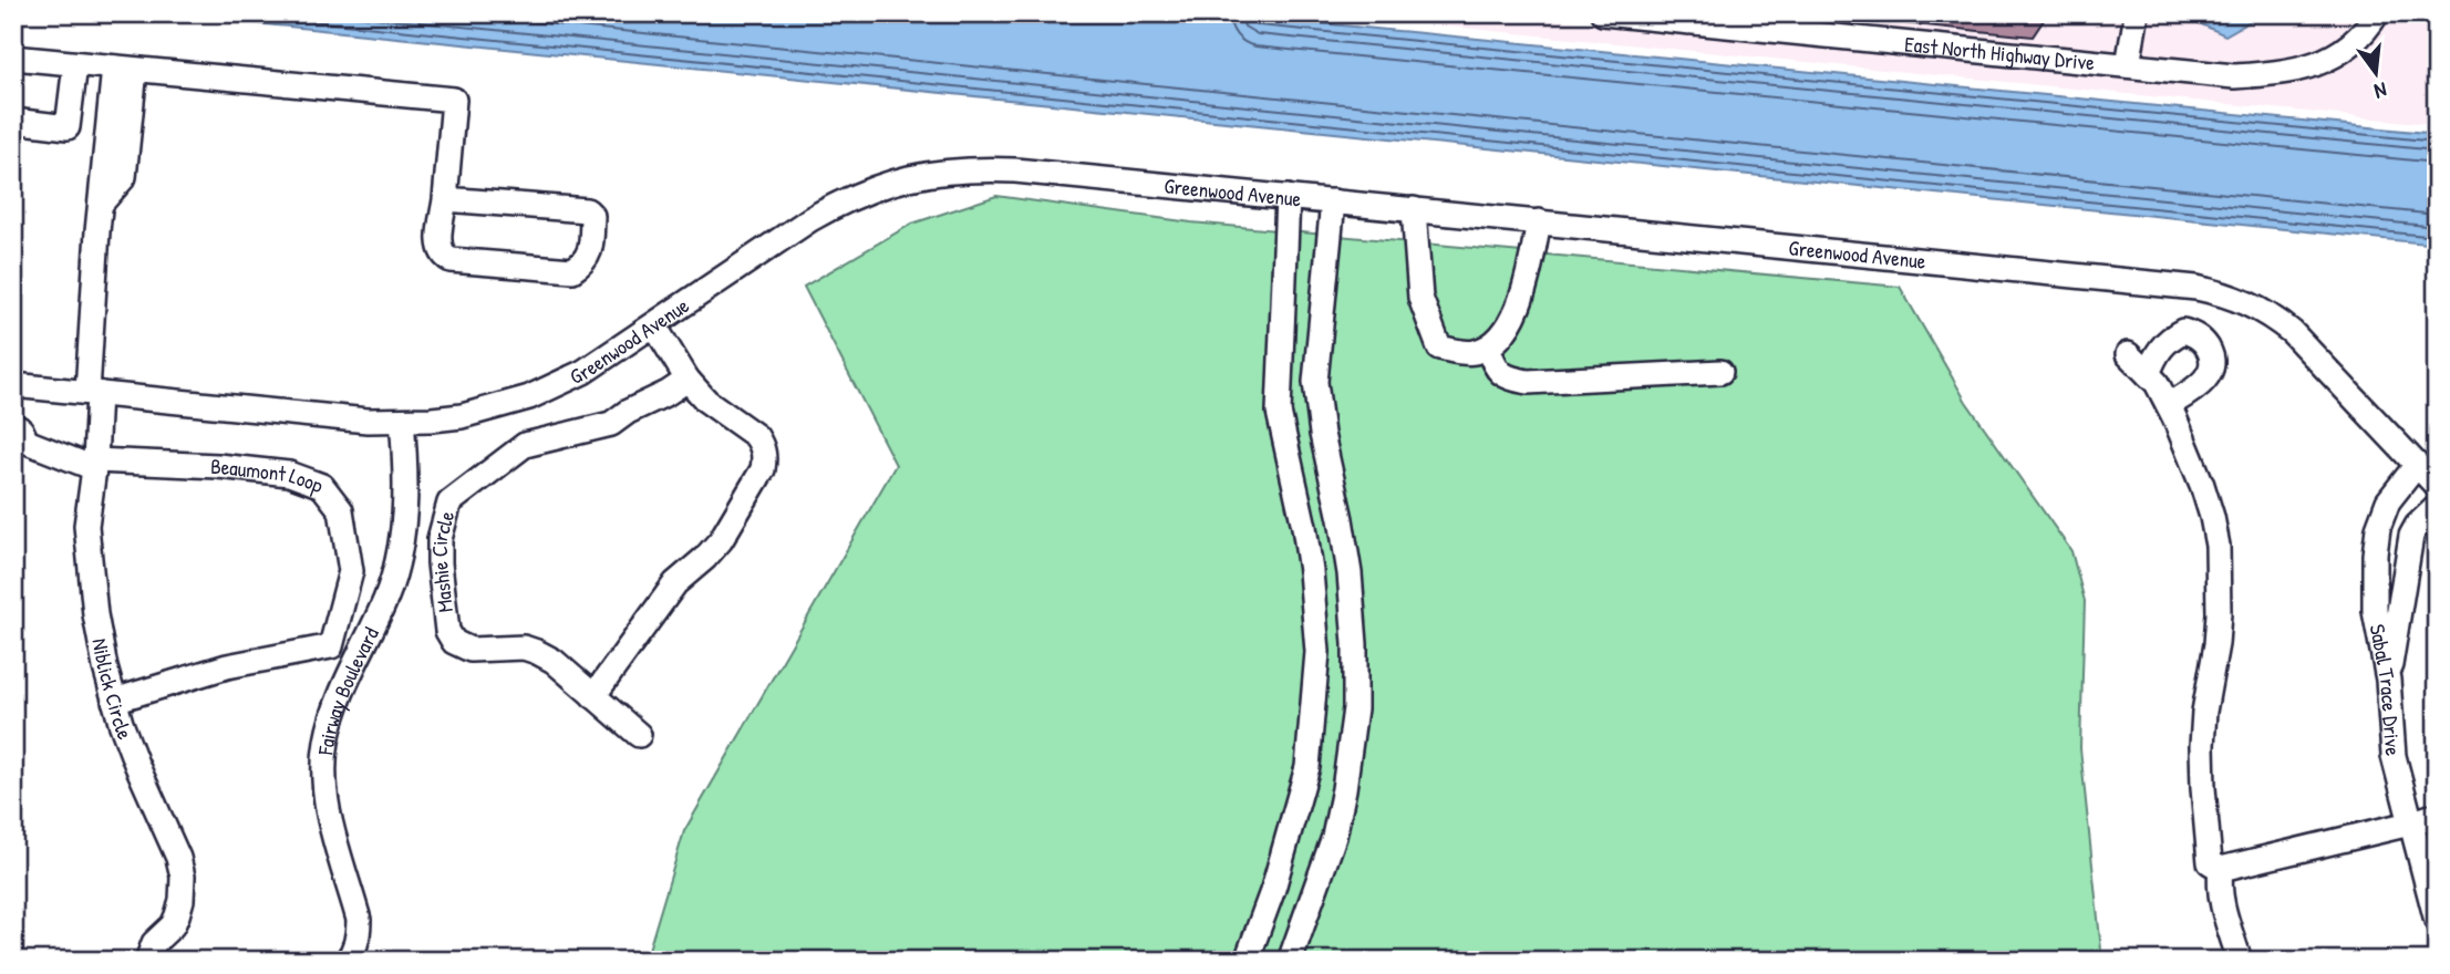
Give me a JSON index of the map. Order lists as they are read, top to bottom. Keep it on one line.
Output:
{"streets":{"street":["East North Highway Drive","Greenwood Avenue","Beaumont Loop","Mashie Circle","Niblick Circle","Sabal Trace Drive","Fairway Boulevard"]},"crossings":[["Greenwood Avenue","Niblick Circle"],["Greenwood Avenue","Sabal Trace Drive"],["Greenwood Avenue","Fairway Boulevard"],["Beaumont Loop","Niblick Circle"]],"north":"bottom"}
